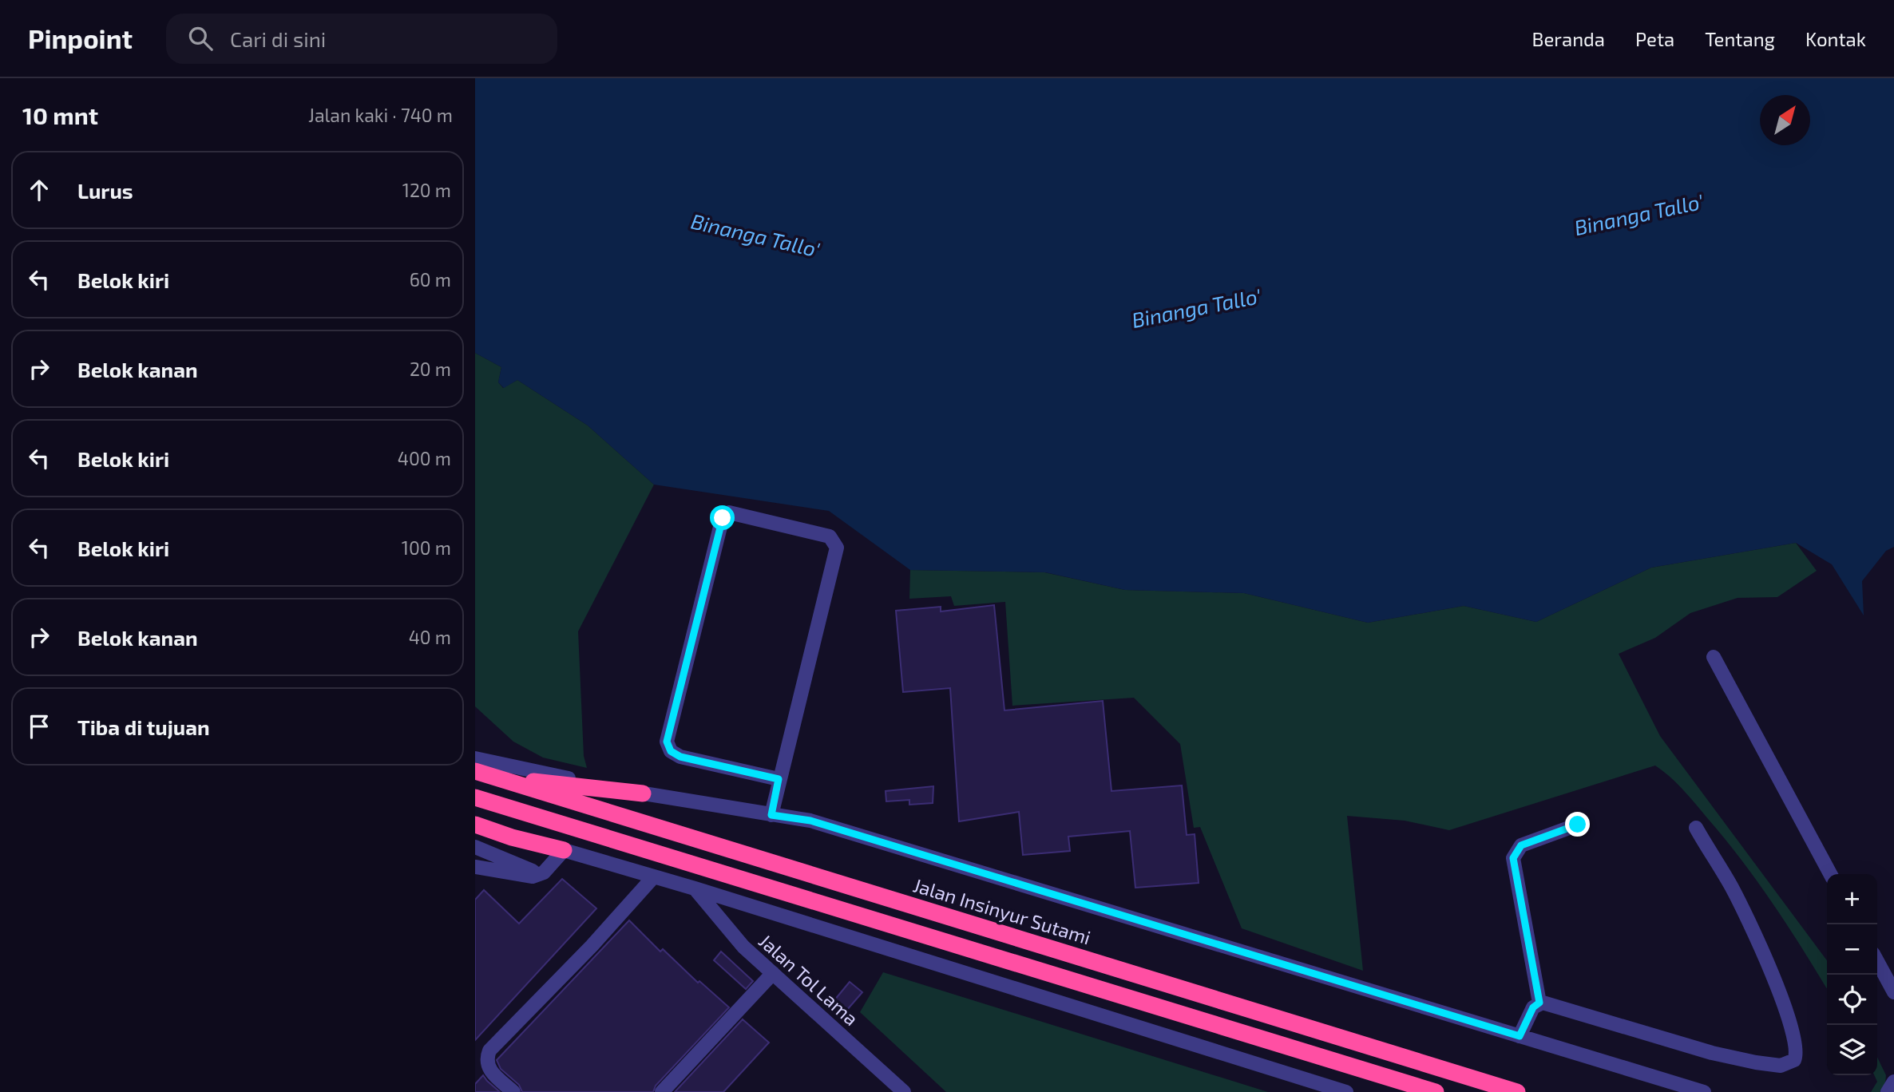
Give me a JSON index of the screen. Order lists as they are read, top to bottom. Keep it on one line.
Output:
{"streets":{"highway":["Jalan Insinyur Sutami"],"street":["Jalan Tol Lama"]},"water":["Binanga Tallo'"],"north":"top right","page":{"header":"Pinpoint","search":"Cari di sini","nav":["Beranda","Peta","Tentang","Kontak"],"heading":["10 mnt","Jalan kaki · 740 m"],"list":[["Lurus","120 m"],["Belok kiri","60 m"],["Belok kanan","20 m"],["Belok kiri","400 m"],["Belok kiri","100 m"],["Belok kanan","40 m"],"Tiba di tujuan"],"map_buttons":["+","−"]}}
